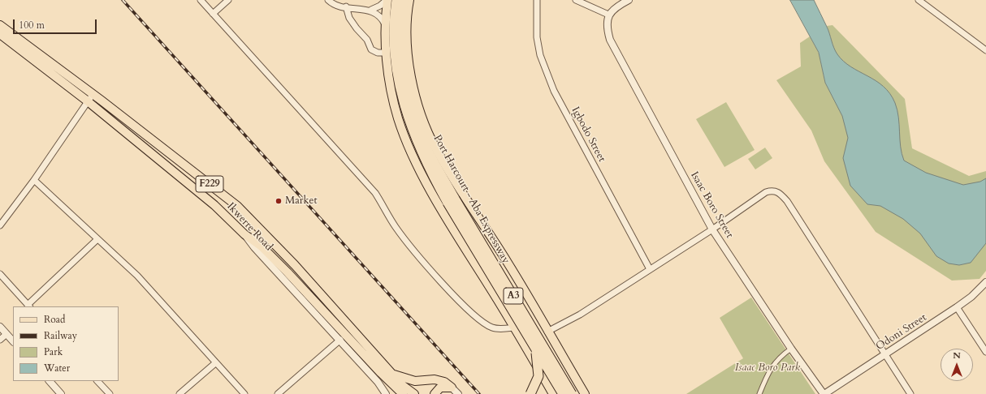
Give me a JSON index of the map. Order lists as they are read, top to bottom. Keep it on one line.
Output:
{"streets":{"highway":["Port Harcourt - Aba Expressway","A3"],"main road":["F229","Ikwerre Road"],"street":["Igbodo Street","Isaac Boro Street","Odoni Street"]},"crossings":[["F229","Ikwerre Road"],["Isaac Boro Street","Odoni Street"]],"parks":["Isaac Boro Park"],"places":["Market"],"legend":["Road","Railway","Park","Water"],"scale_bar":"100 m","north":"top"}
